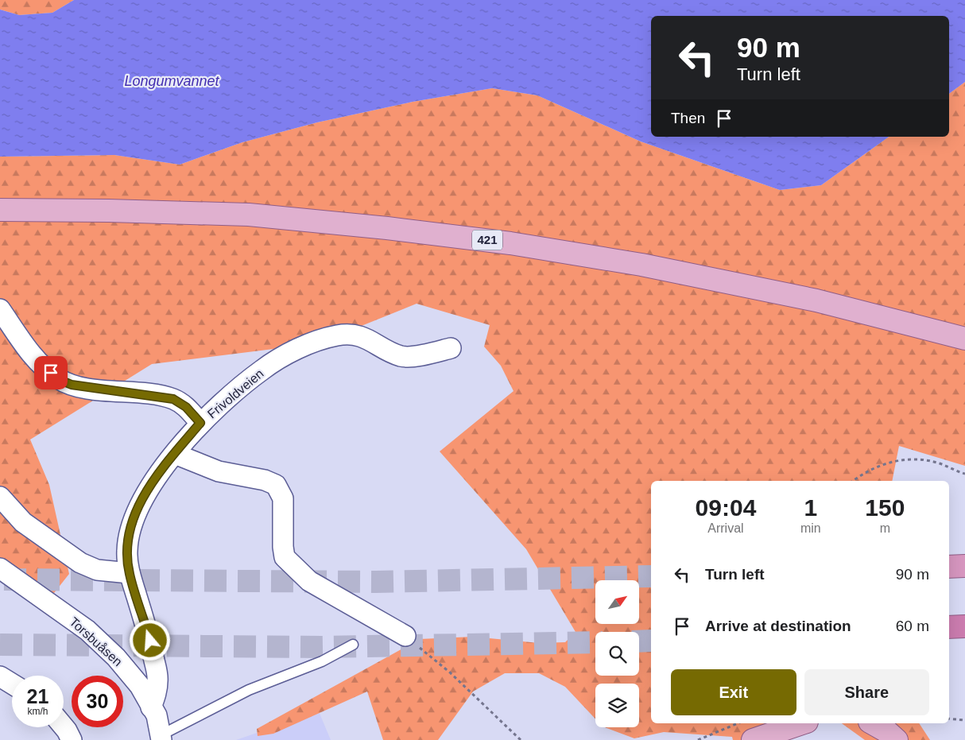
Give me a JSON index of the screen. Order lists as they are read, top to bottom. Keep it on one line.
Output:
{"streets":{"main road":["421"],"street":["Frivoldveien","Torsbuåsen"]},"crossings":[["Frivoldveien","Torsbuåsen"]],"water":["Longumvannet"],"north":"top right","page":{"turn":["90 m","Turn left"],"then":"Then","eta":["09:04","Arrival","1","min","150","m"],"list":[{"name":"Turn left","value":"90 m"},{"name":"Arrive at destination","value":"60 m"}],"buttons":["Exit","Share"],"speed":"21 km/h","limit":"30"}}
